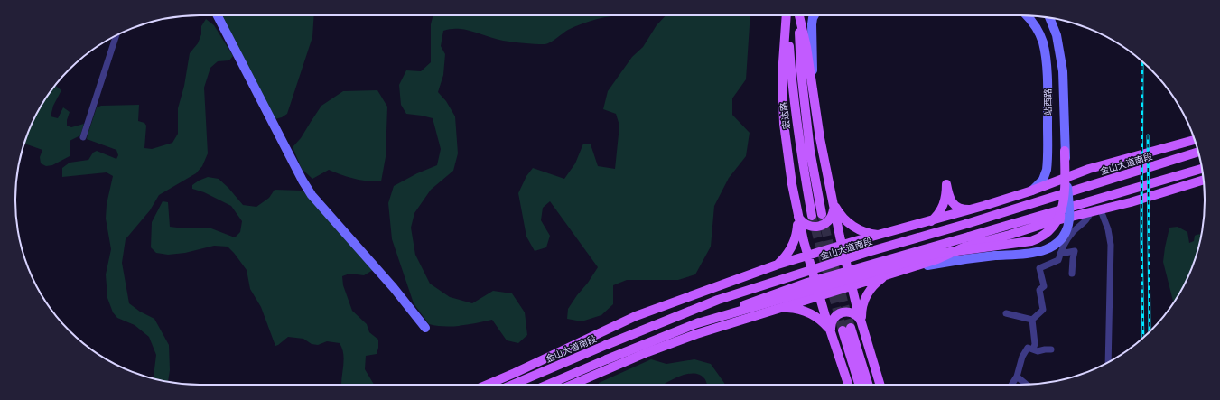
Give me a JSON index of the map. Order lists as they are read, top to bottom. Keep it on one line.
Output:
{"streets":{"main road":["宏达路","金山大道南段"],"street":["站西路"]}}
